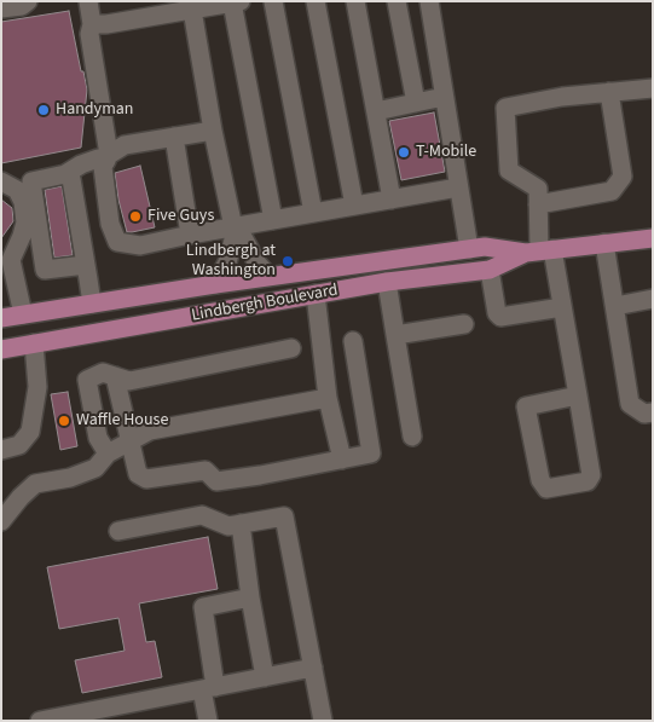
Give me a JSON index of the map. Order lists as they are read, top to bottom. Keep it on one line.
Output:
{"streets":{"main road":["Lindbergh Boulevard"]},"places":["Handyman","T-Mobile","Five Guys","Lindbergh at Washington","Waffle House"]}
